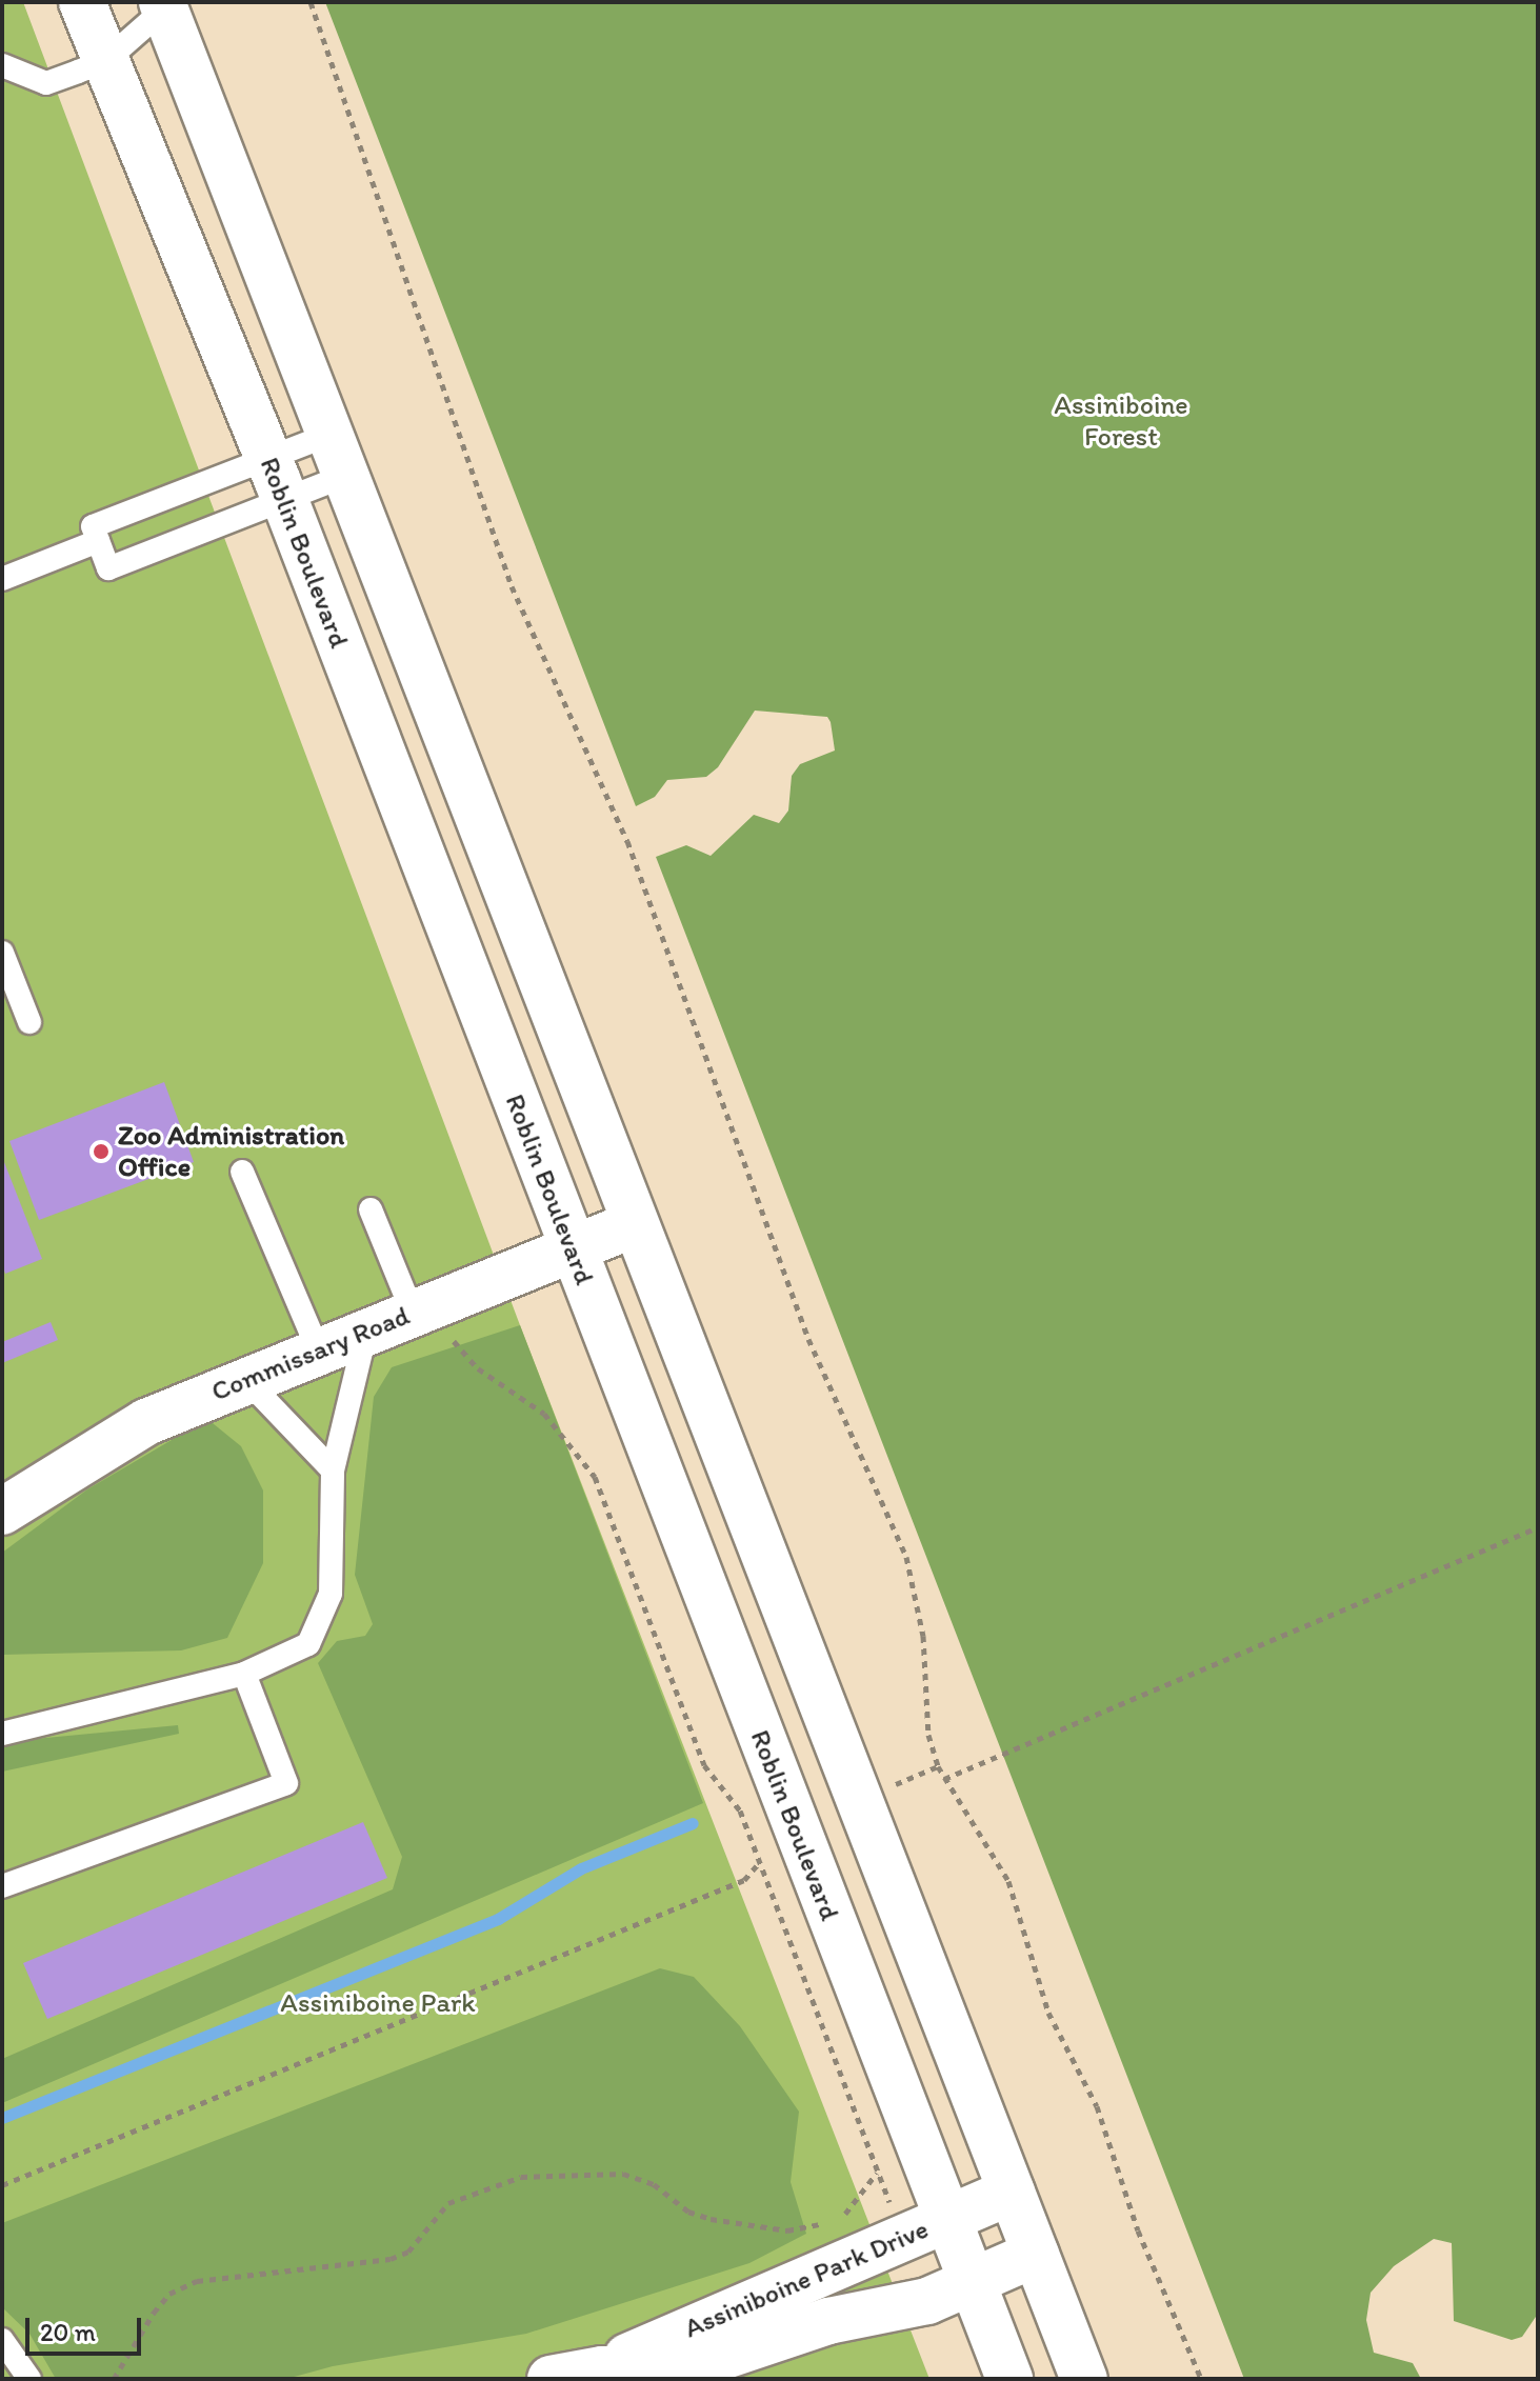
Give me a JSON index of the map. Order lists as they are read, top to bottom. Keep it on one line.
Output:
{"streets":{"main road":["Roblin Boulevard","Commissary Road","Assiniboine Park Drive"]},"crossings":[["Roblin Boulevard","Commissary Road"],["Roblin Boulevard","Assiniboine Park Drive"]],"parks":["Assiniboine Forest","Assiniboine Park"],"places":["Zoo Administration Office"],"scale_bar":"20 m"}
